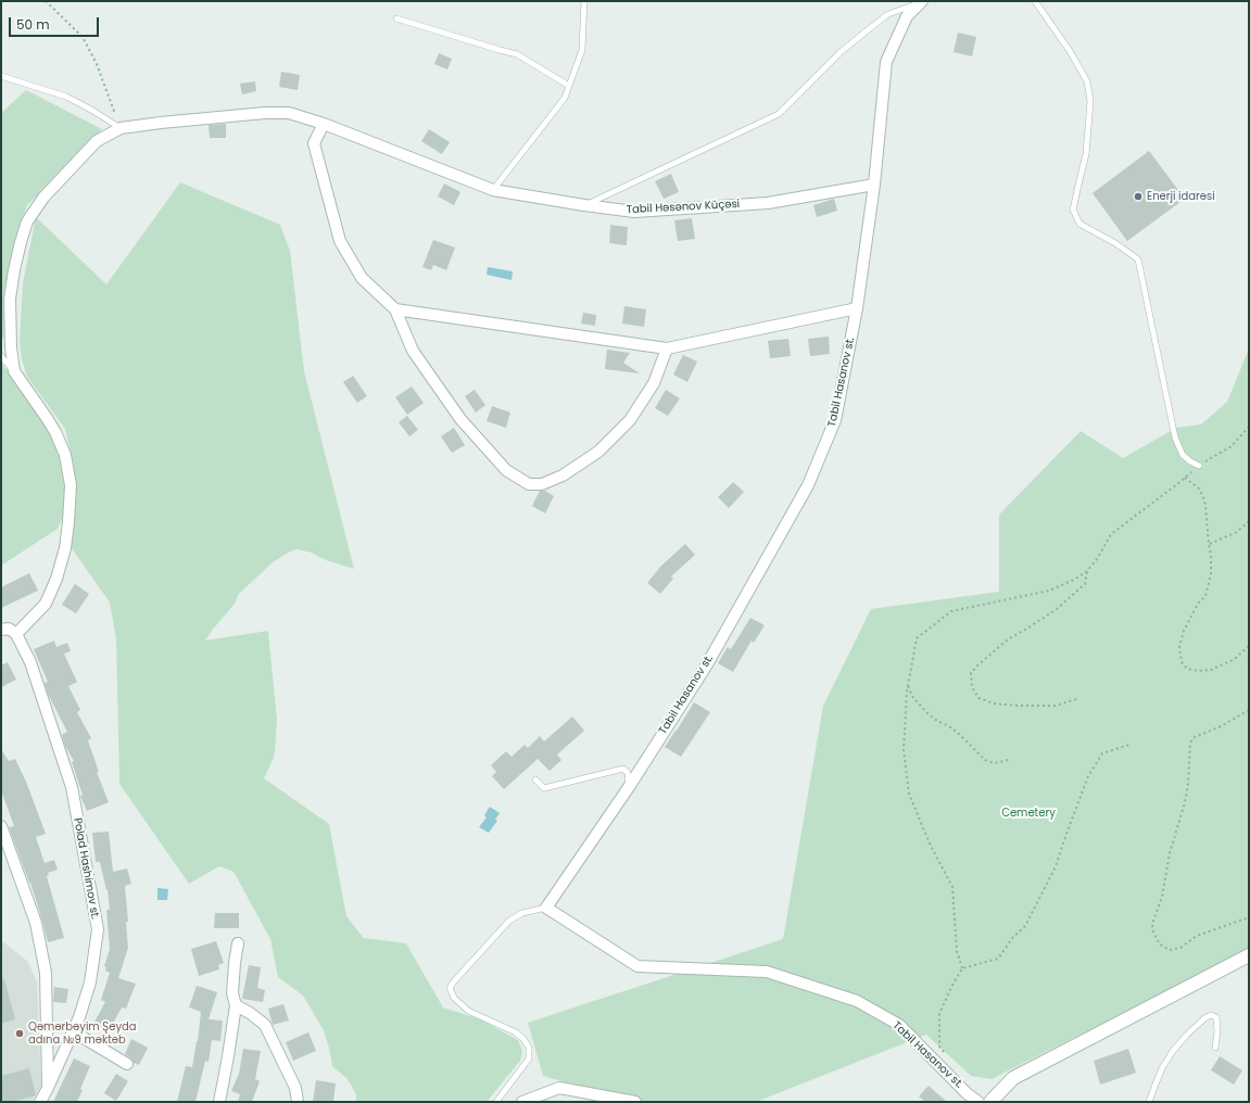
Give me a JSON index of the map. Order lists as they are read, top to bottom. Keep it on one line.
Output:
{"streets":{"street":["Tabil Həsənov Küçəsi","Tabil Hasanov st.","Polad Hashimov st."]},"crossings":[["Tabil Həsənov Küçəsi","Tabil Hasanov st."]],"parks":["Cemetery"],"places":["Enerji idarəsi","Qəmərbəyim Şeyda adına №9 məktəb"],"scale_bar":"50 m"}
